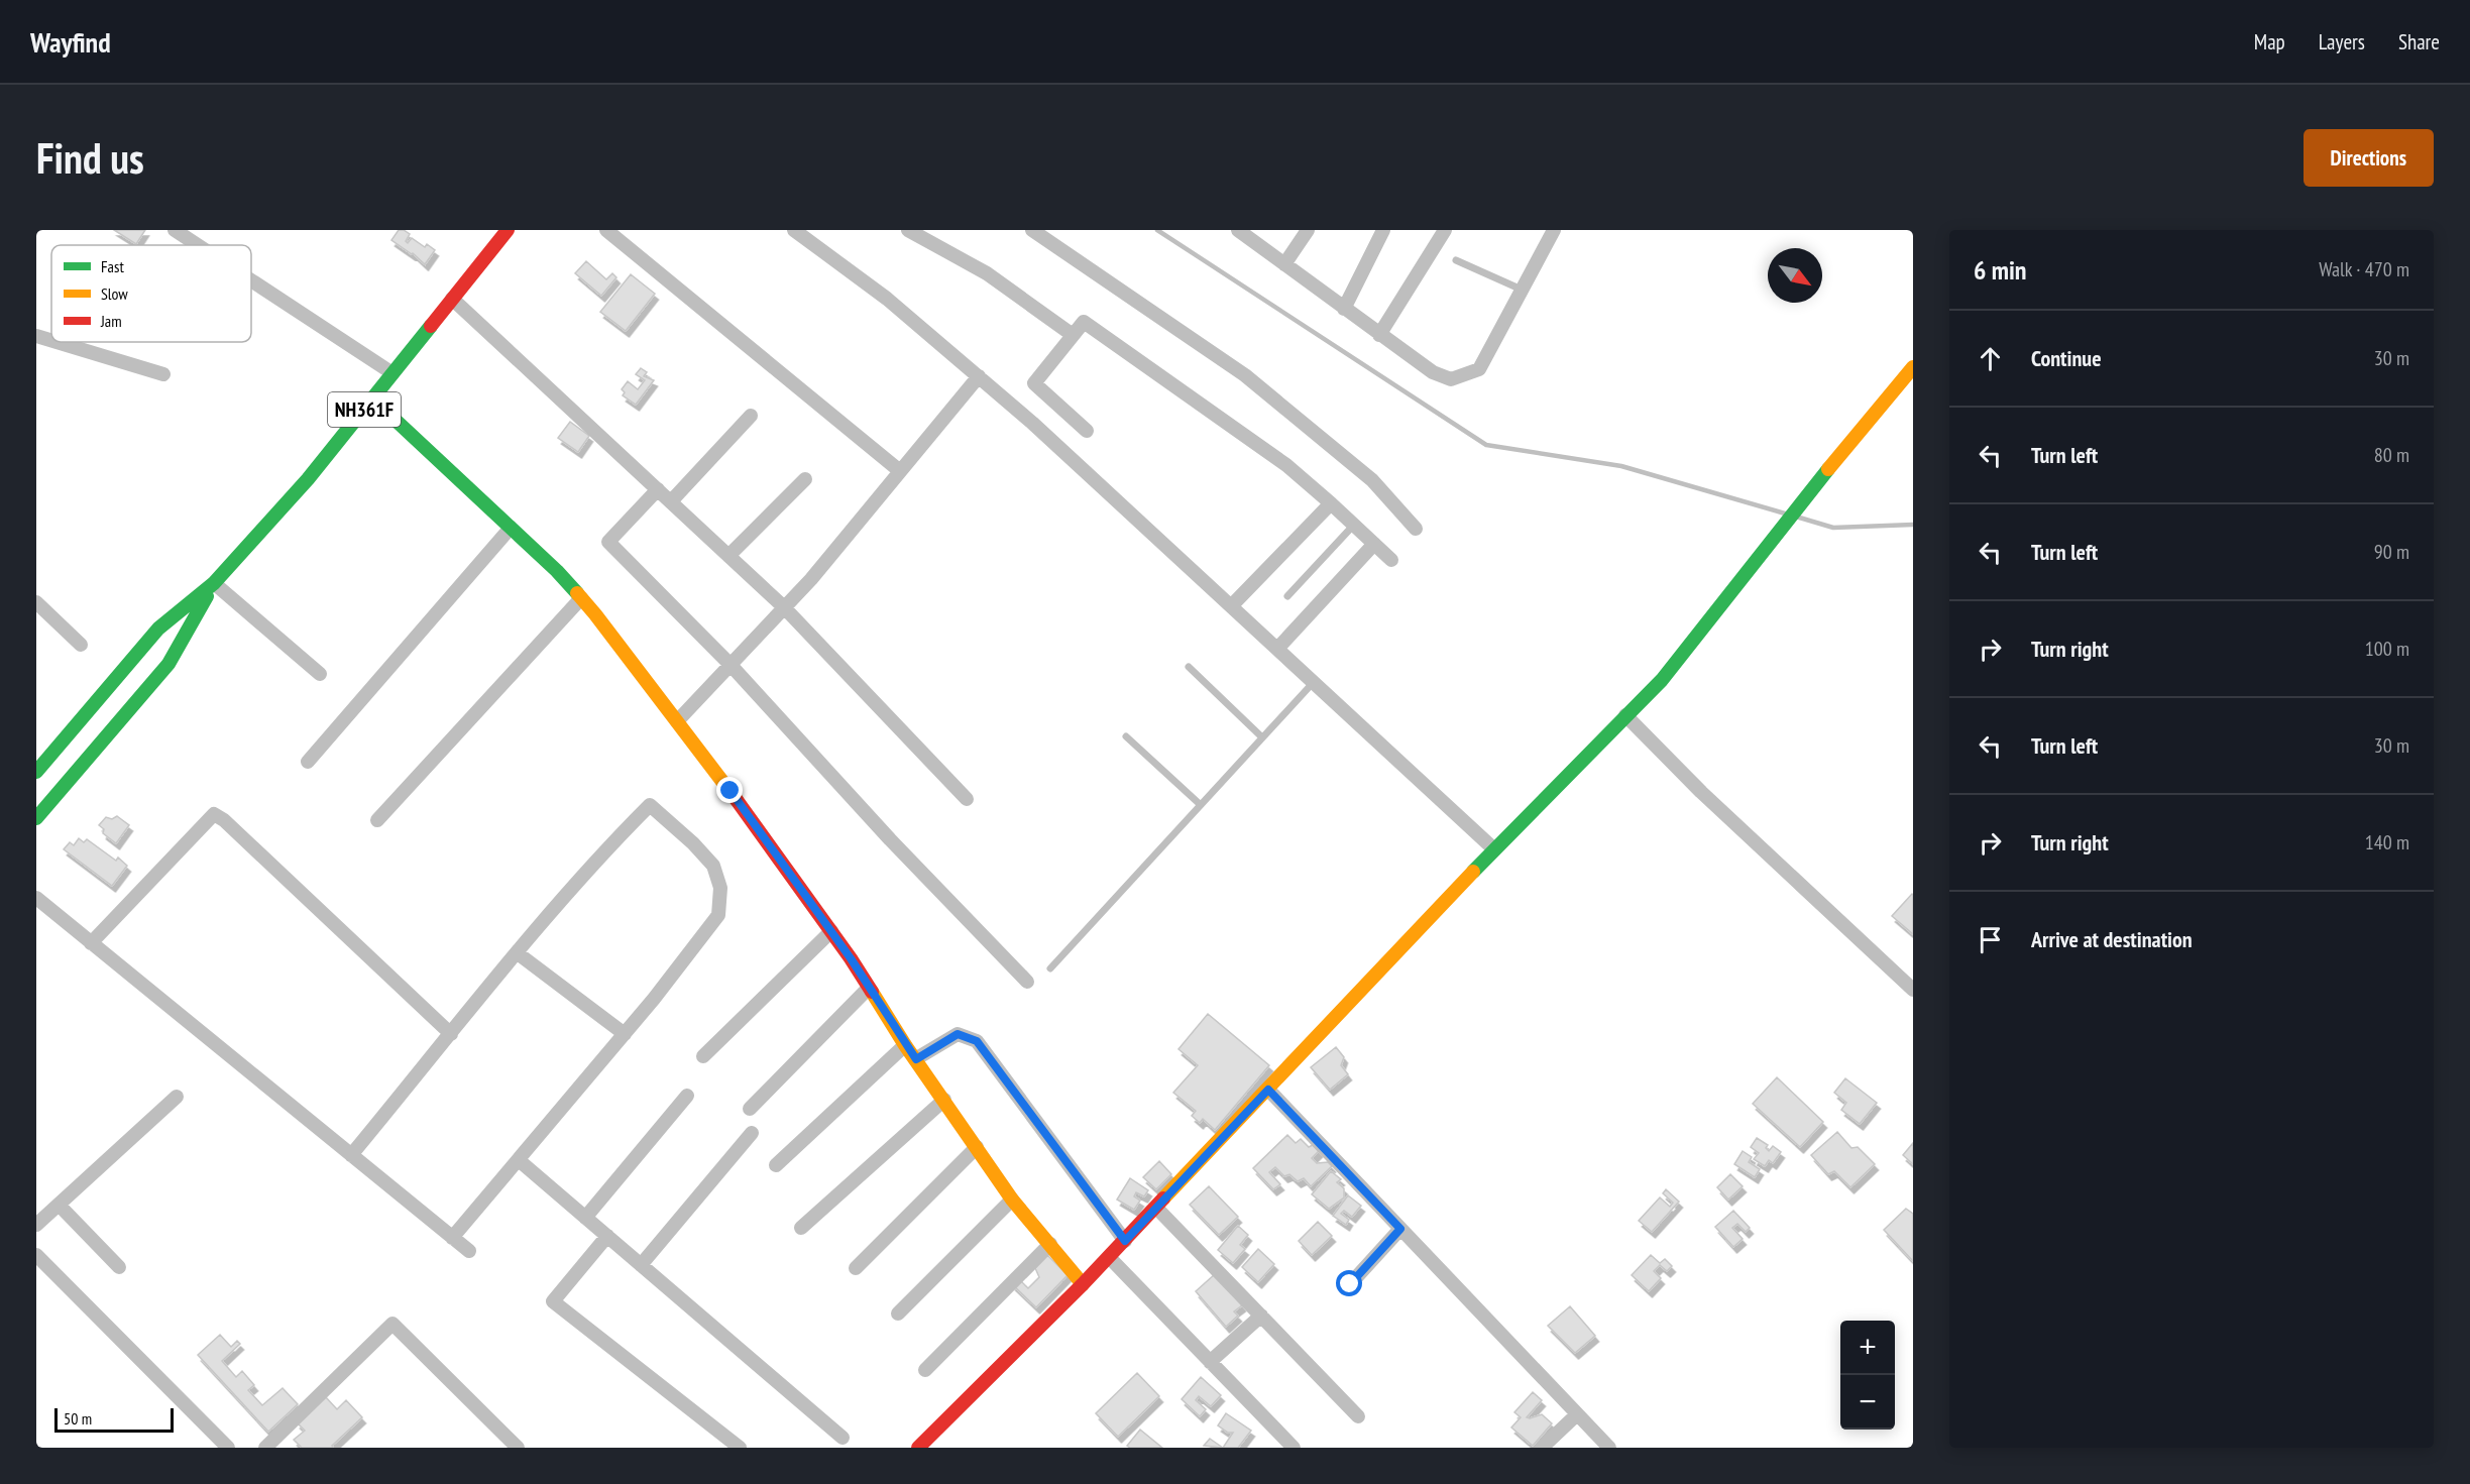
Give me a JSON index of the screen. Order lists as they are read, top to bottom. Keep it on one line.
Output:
{"streets":{"main road":["NH361F"]},"legend":["Fast","Slow","Jam"],"scale_bar":"50 m","north":"bottom right","page":{"header":"Wayfind","nav":["Map","Layers","Share"],"buttons":"Directions","title":"Find us","heading":["6 min","Walk · 470 m"],"list":[["Continue","30 m"],["Turn left","80 m"],["Turn left","90 m"],["Turn right","100 m"],["Turn left","30 m"],["Turn right","140 m"],"Arrive at destination"],"map_buttons":["+","−"],"scale":"50 m"}}
